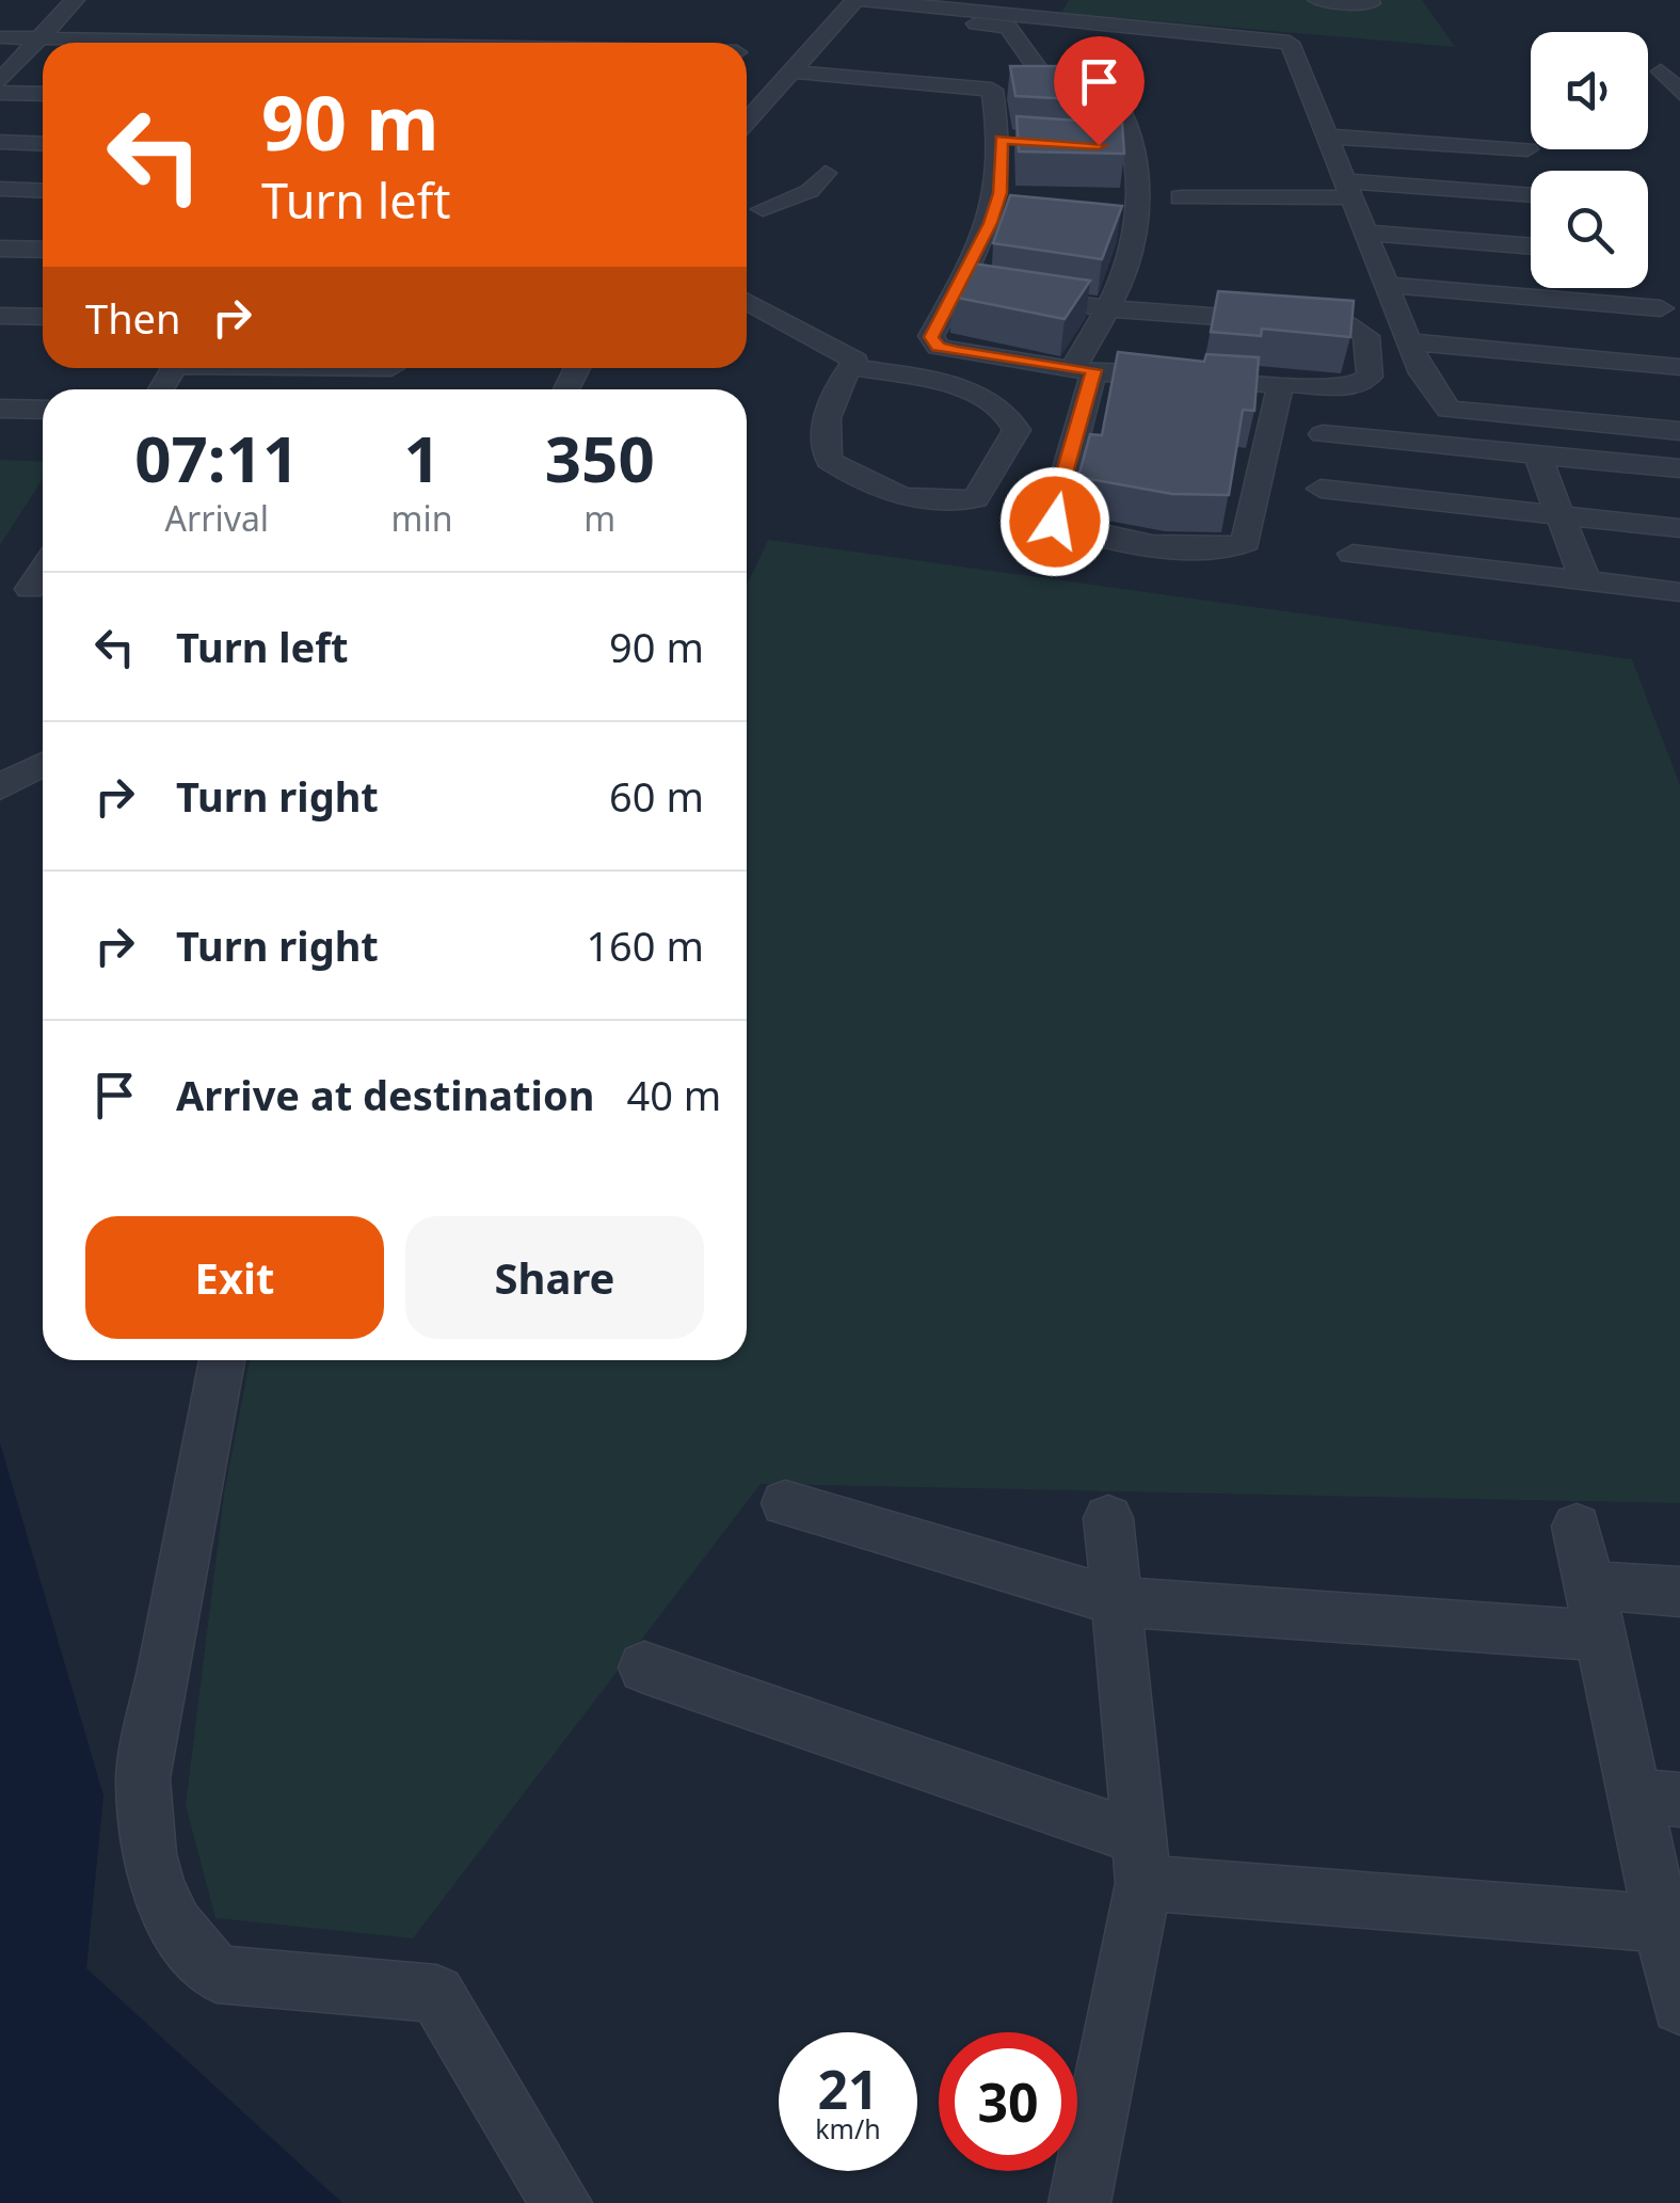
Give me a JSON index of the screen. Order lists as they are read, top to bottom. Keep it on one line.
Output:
{"page":{"turn":["90 m","Turn left"],"then":"Then","eta":["07:11","Arrival","1","min","350","m"],"list":[{"name":"Turn left","value":"90 m"},{"name":"Turn right","value":"60 m"},{"name":"Turn right","value":"160 m"},{"name":"Arrive at destination","value":"40 m"}],"buttons":["Exit","Share"],"speed":"21 km/h","limit":"30"}}
